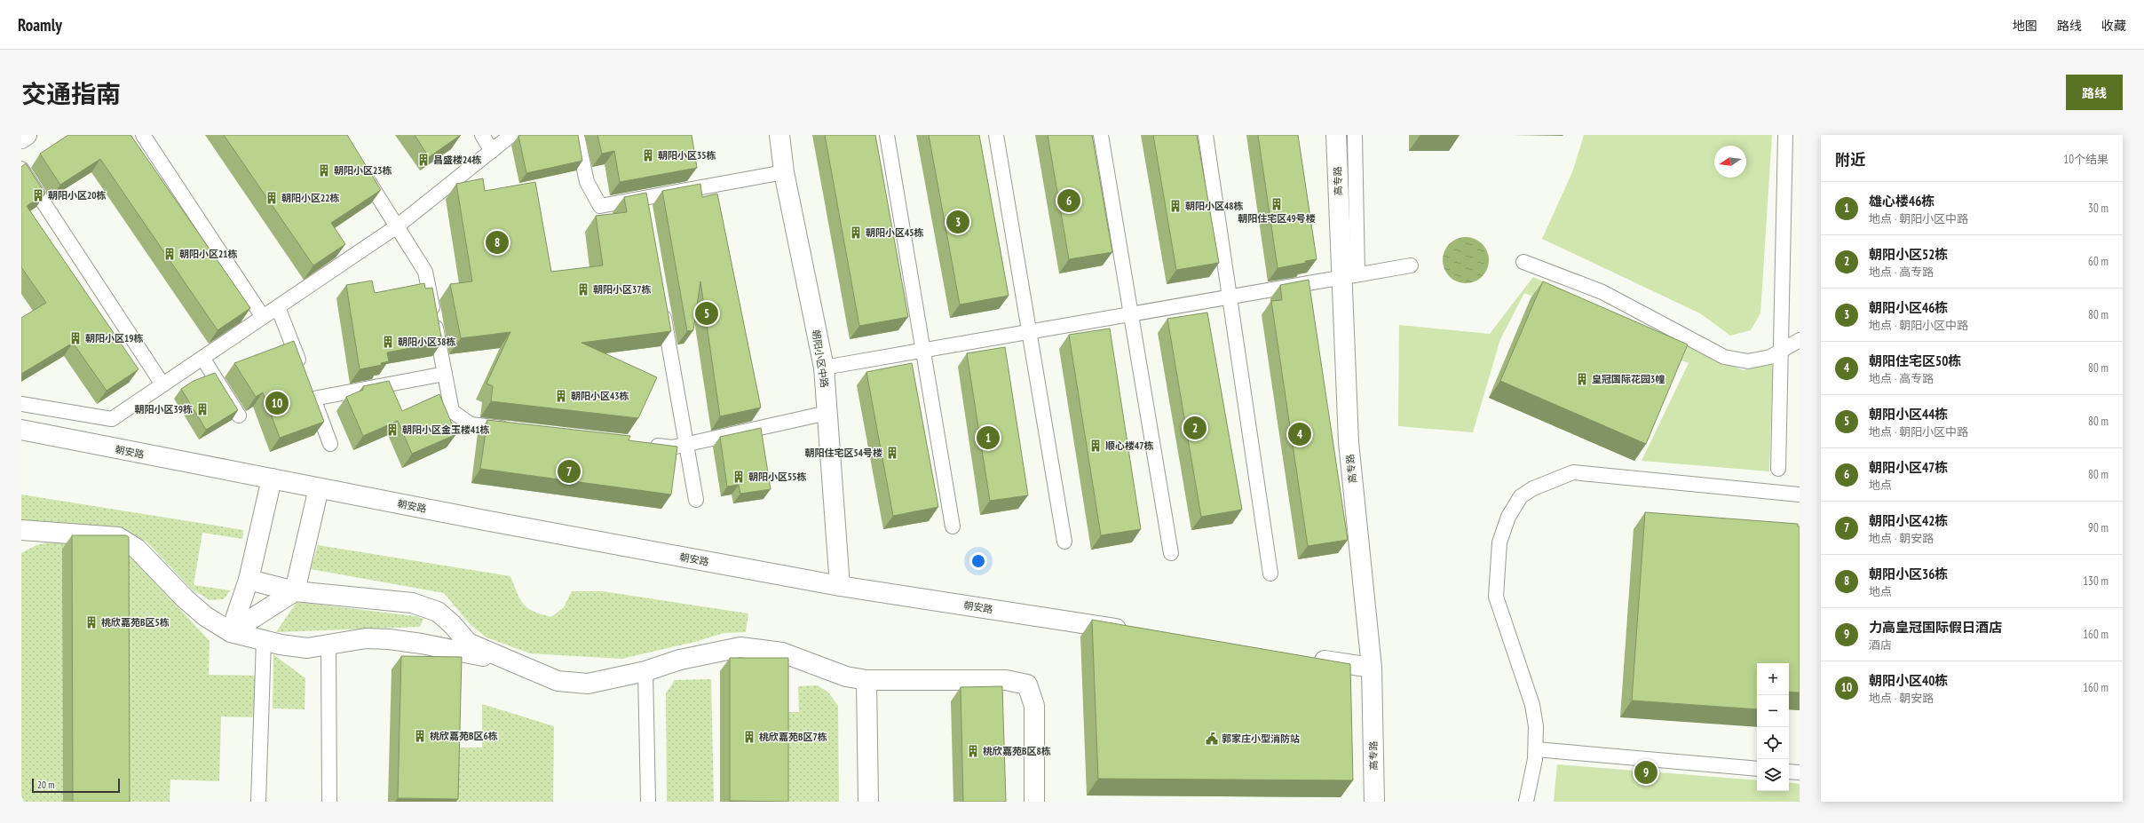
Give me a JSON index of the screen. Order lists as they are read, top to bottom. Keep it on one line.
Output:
{"streets":{"street":["高专路","朝阳小区中路","朝安路"]},"crossings":[["朝阳小区中路","朝安路"]],"places":{"building":["朝阳小区35栋","昌盛楼24栋","朝阳小区23栋","朝阳小区20栋","朝阳小区22栋","朝阳住宅区49号楼","朝阳小区48栋","朝阳小区45栋","朝阳小区21栋","朝阳小区37栋","朝阳小区19栋","朝阳小区38栋","皇冠国际花园3幢","朝阳小区43栋","朝阳小区39栋","朝阳小区金玉楼41栋","顺心楼47栋","朝阳住宅区54号楼","朝阳小区55栋","桃欣嘉苑B区5栋","桃欣嘉苑B区6栋","桃欣嘉苑B区7栋","桃欣嘉苑B区8栋"],"public building":["郭家庄小型消防站"]},"scale_bar":"20 m","north":"left","page":{"header":"Roamly","nav":["地图","路线","收藏"],"title":"交通指南","buttons":"路线","heading":["附近","10个结果"],"list":[{"mark":"1","name":"雄心楼46栋","note":"地点 · 朝阳小区中路","value":"30 m"},{"mark":"2","name":"朝阳小区52栋","note":"地点 · 高专路","value":"60 m"},{"mark":"3","name":"朝阳小区46栋","note":"地点 · 朝阳小区中路","value":"80 m"},{"mark":"4","name":"朝阳住宅区50栋","note":"地点 · 高专路","value":"80 m"},{"mark":"5","name":"朝阳小区44栋","note":"地点 · 朝阳小区中路","value":"80 m"},{"mark":"6","name":"朝阳小区47栋","note":"地点","value":"80 m"},{"mark":"7","name":"朝阳小区42栋","note":"地点 · 朝安路","value":"90 m"},{"mark":"8","name":"朝阳小区36栋","note":"地点","value":"130 m"},{"mark":"9","name":"力高皇冠国际假日酒店","note":"酒店","value":"160 m"},{"mark":"10","name":"朝阳小区40栋","note":"地点 · 朝安路","value":"160 m"}],"pins":["6","3","8","5","10","2","4","1","7","9"],"map_buttons":["+","−"],"scale":"20 m"}}
